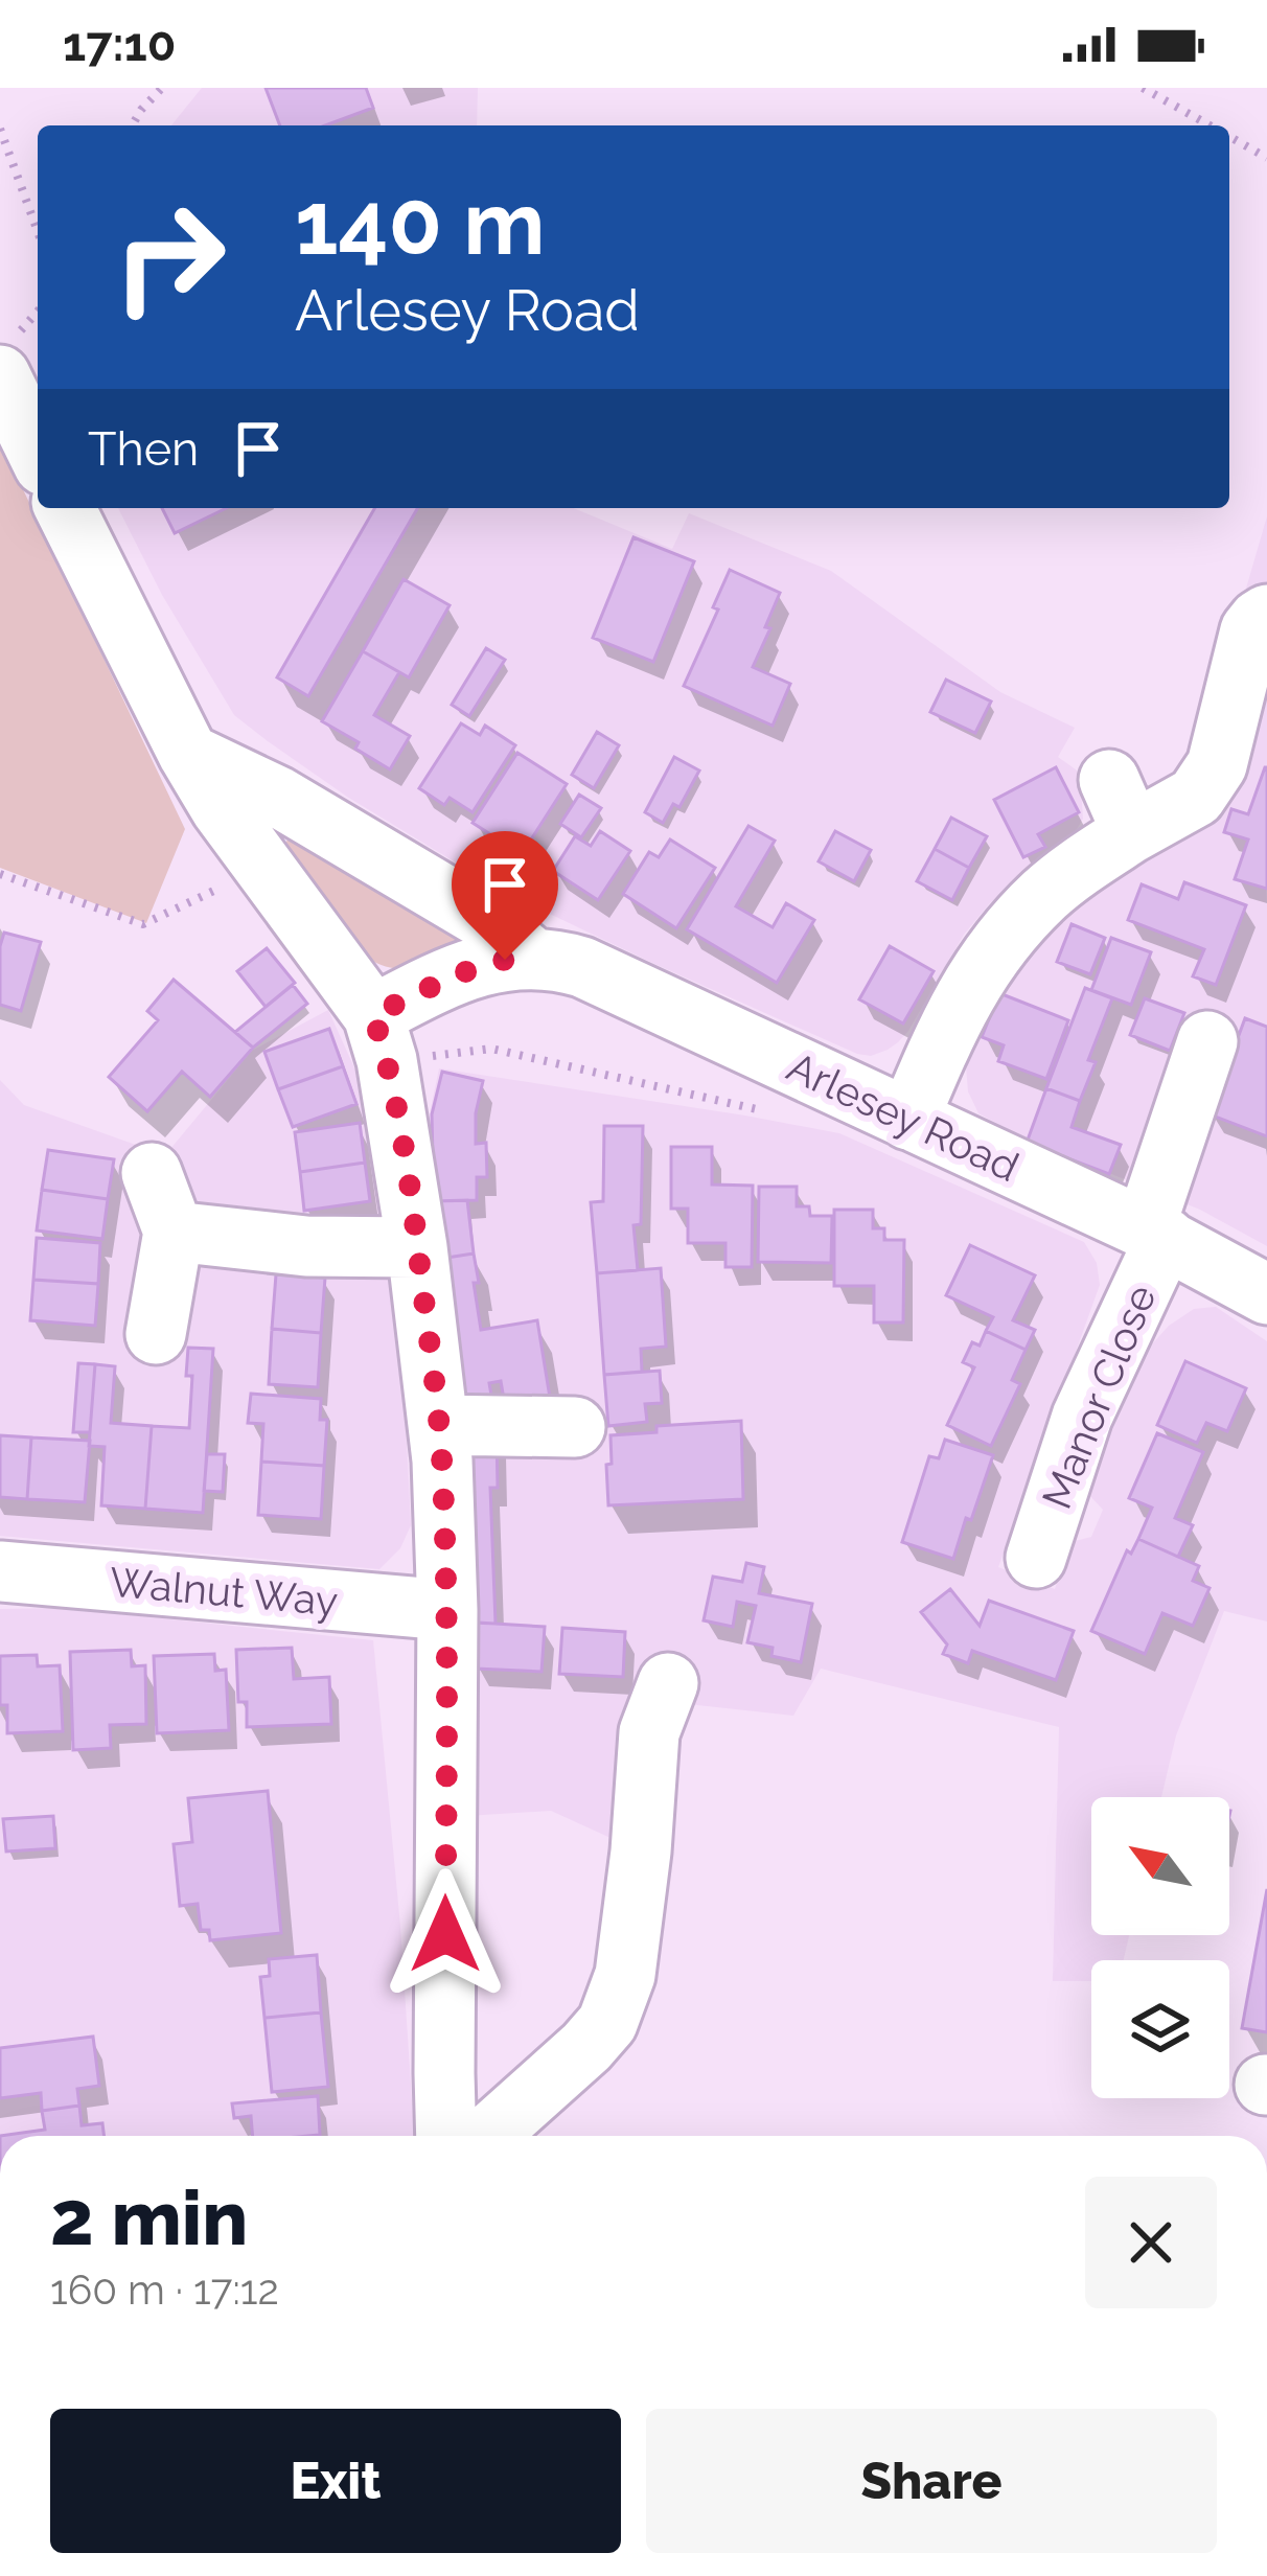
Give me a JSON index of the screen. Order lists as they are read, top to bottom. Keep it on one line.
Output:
{"streets":{"street":["Arlesey Road","Manor Close","Walnut Way"]},"crossings":[["Arlesey Road","Manor Close"]],"north":"top left","page":{"status":"17:10","turn":["140 m","Arlesey Road"],"then":"Then","heading":["2 min","160 m · 17:12"],"buttons":["Exit","Share"]}}
